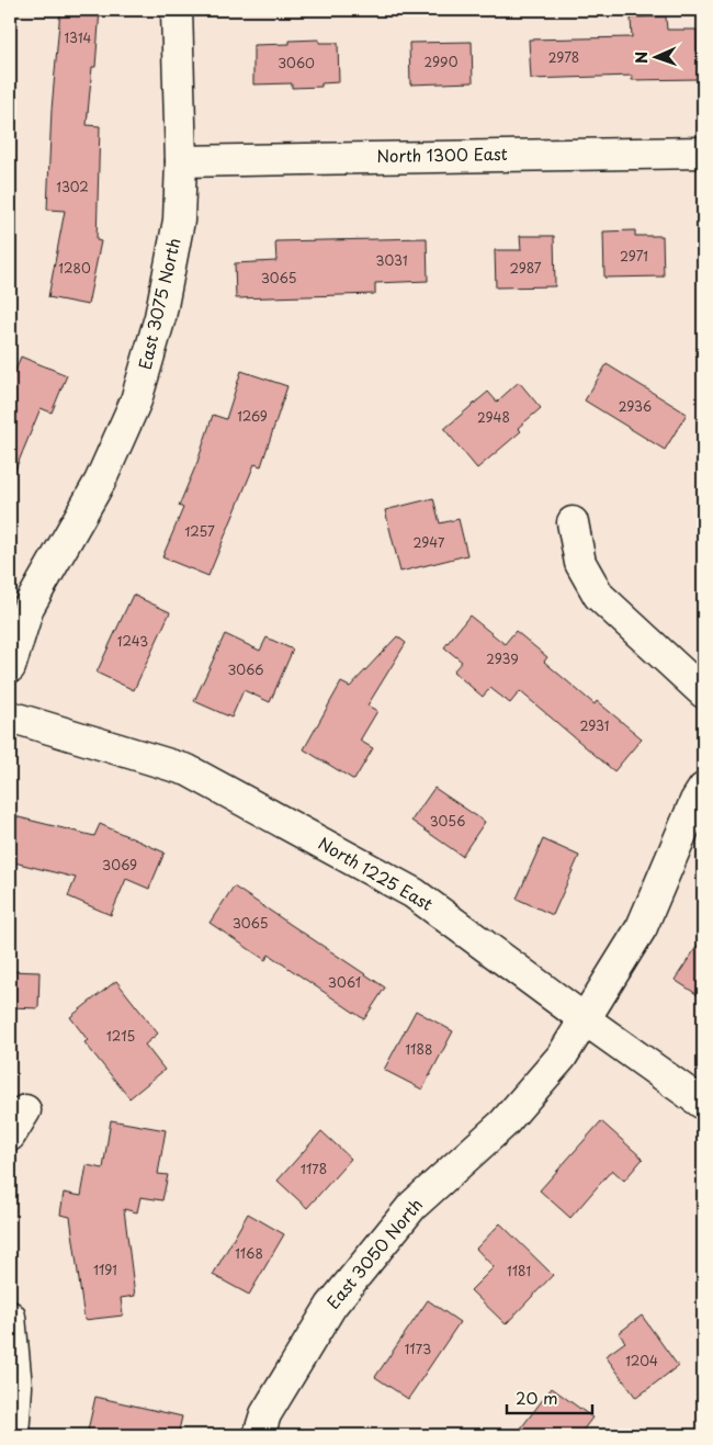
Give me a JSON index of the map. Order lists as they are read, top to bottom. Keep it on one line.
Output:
{"streets":{"street":["North 1300 East","East 3075 North","North 1225 East","East 3050 North"]},"crossings":[["North 1300 East","East 3075 North"],["North 1225 East","East 3050 North"]],"house_numbers":["1314","2978","2990","3060","1302","2971","3031","1280","2987","3065","2936","1269","2948","1257","2947","1243","2939","3066","2931","3056","3069","3065","3061","1215","1188","1178","1168","1191","1181","1173","1204"],"scale_bar":"20 m","north":"left"}
